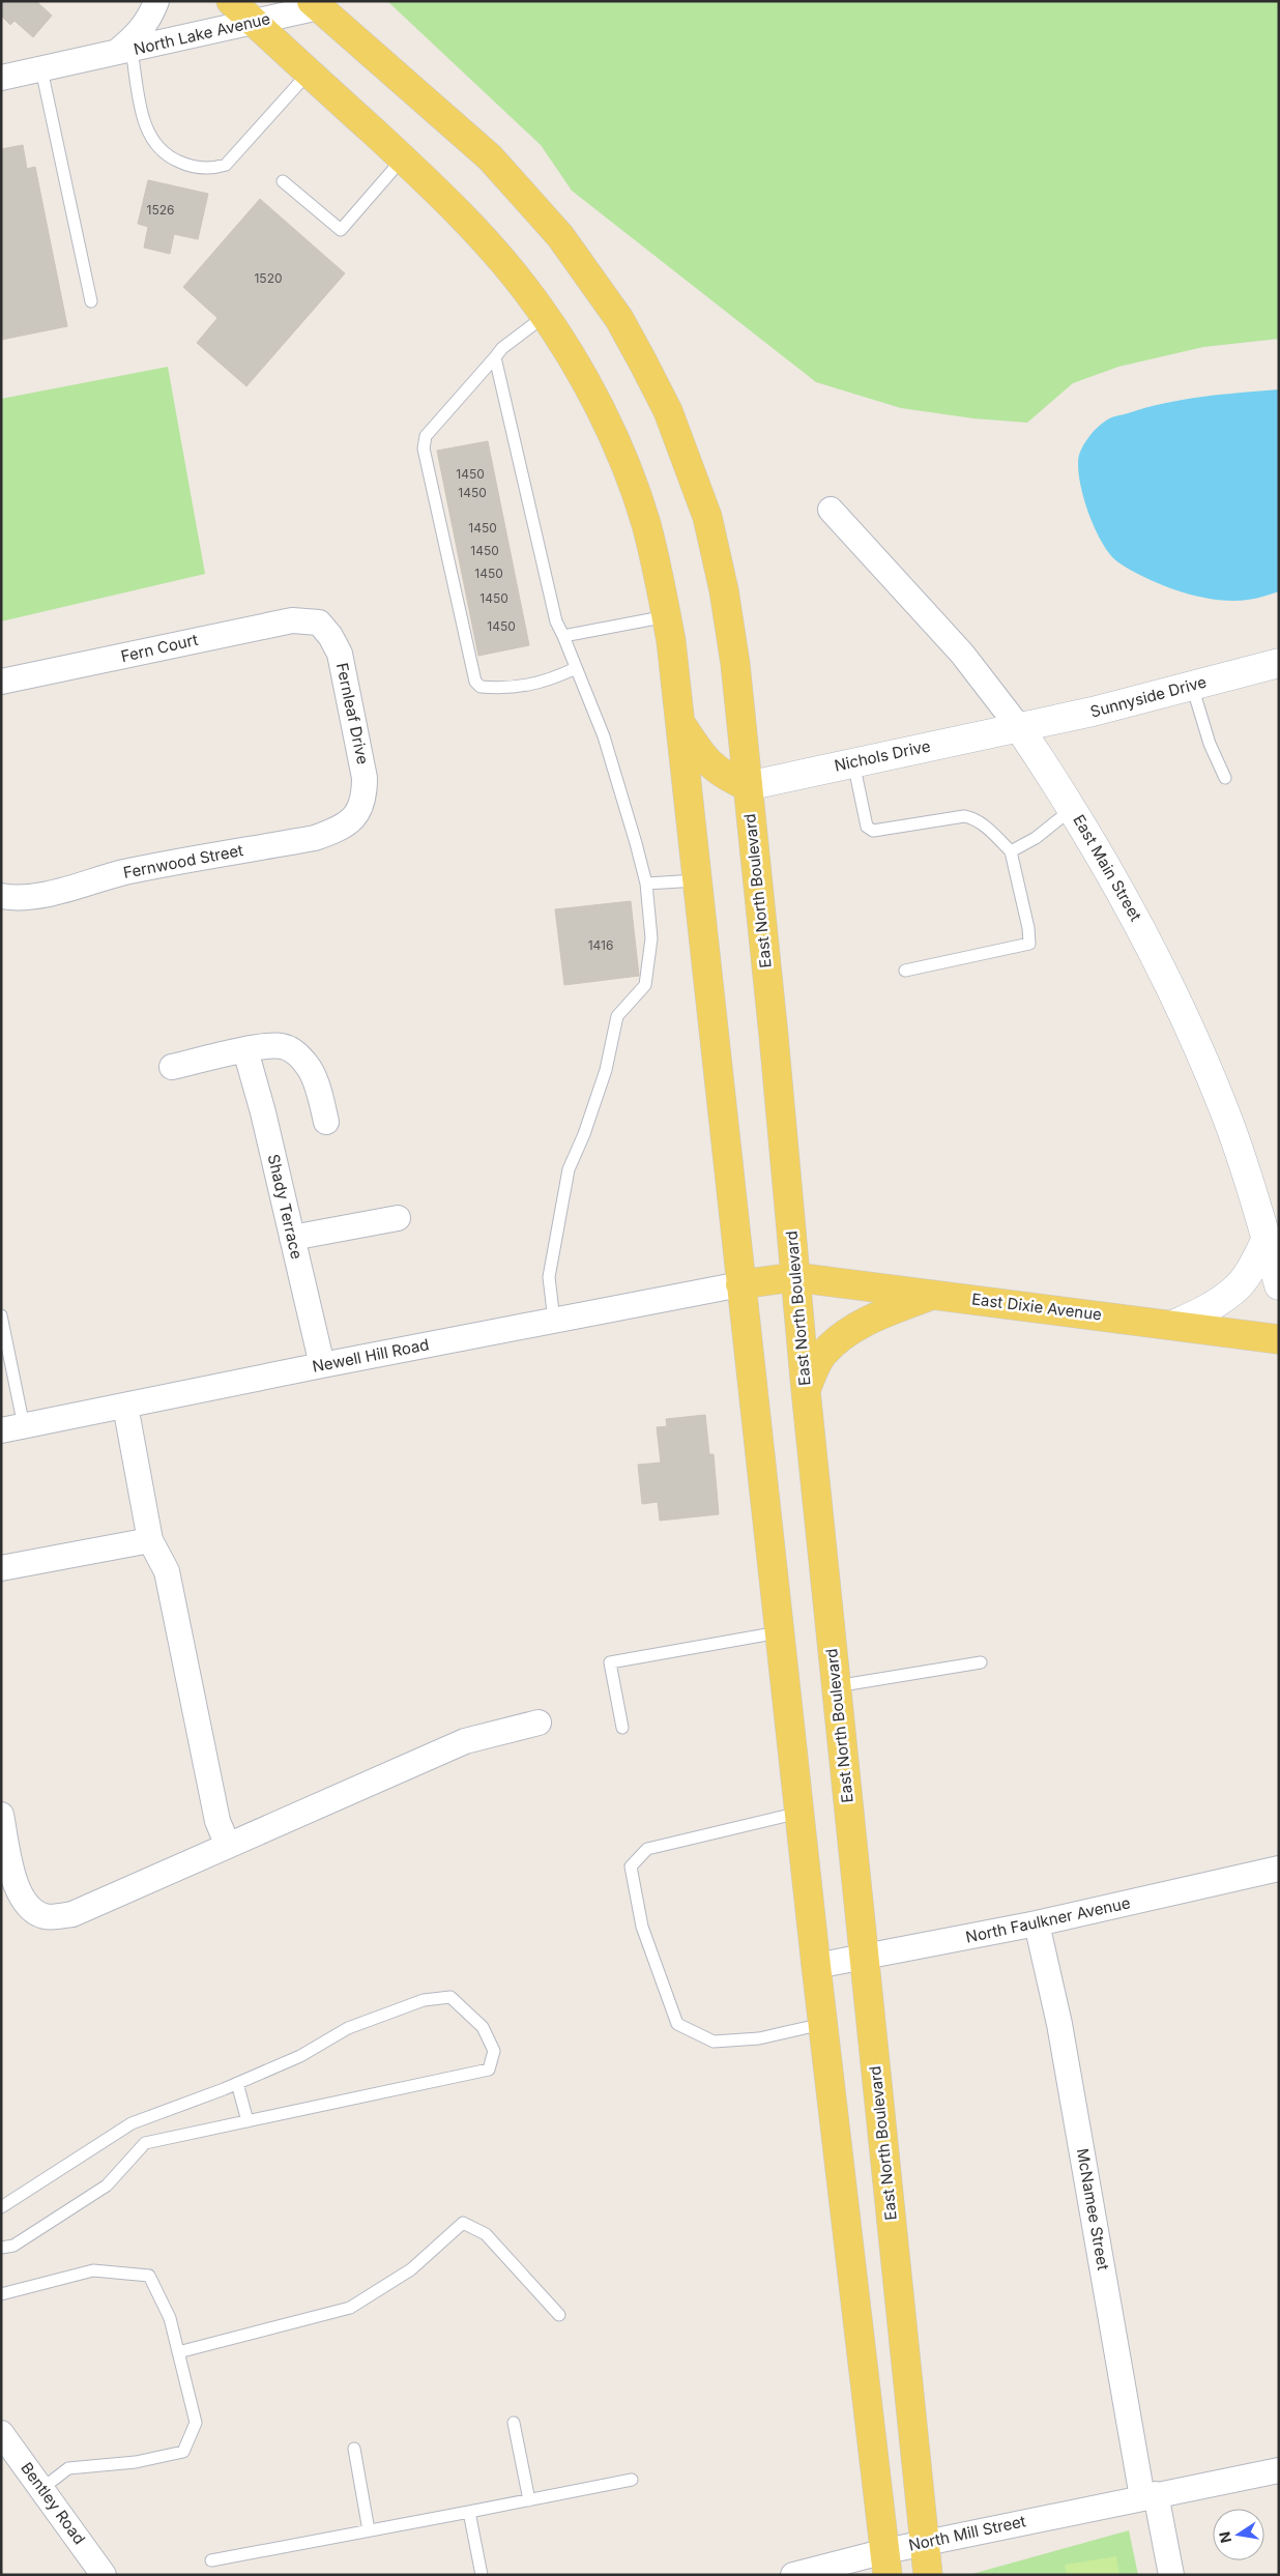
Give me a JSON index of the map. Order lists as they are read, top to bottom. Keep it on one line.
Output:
{"streets":{"main road":["East North Boulevard","East Dixie Avenue"],"street":["North Lake Avenue","Fern Court","Sunnyside Drive","Fernleaf Drive","Nichols Drive","Fernwood Street","East Main Street","Shady Terrace","Newell Hill Road","North Faulkner Avenue","McNamee Street","Bentley Road","North Mill Street"]},"crossings":[["North Lake Avenue","East North Boulevard"],["Fern Court","Fernleaf Drive"],["Sunnyside Drive","Nichols Drive"],["Sunnyside Drive","East Main Street"],["Fernleaf Drive","Fernwood Street"],["Nichols Drive","East Main Street"],["Nichols Drive","East North Boulevard"],["East North Boulevard","East Dixie Avenue"],["East North Boulevard","North Faulkner Avenue"],["East North Boulevard","North Mill Street"],["Shady Terrace","Newell Hill Road"],["East Dixie Avenue","Newell Hill Road"],["North Faulkner Avenue","McNamee Street"],["McNamee Street","North Mill Street"]],"house_numbers":["1526","1520","1450","1450","1450","1450","1450","1450","1450","1416"],"north":"left"}
